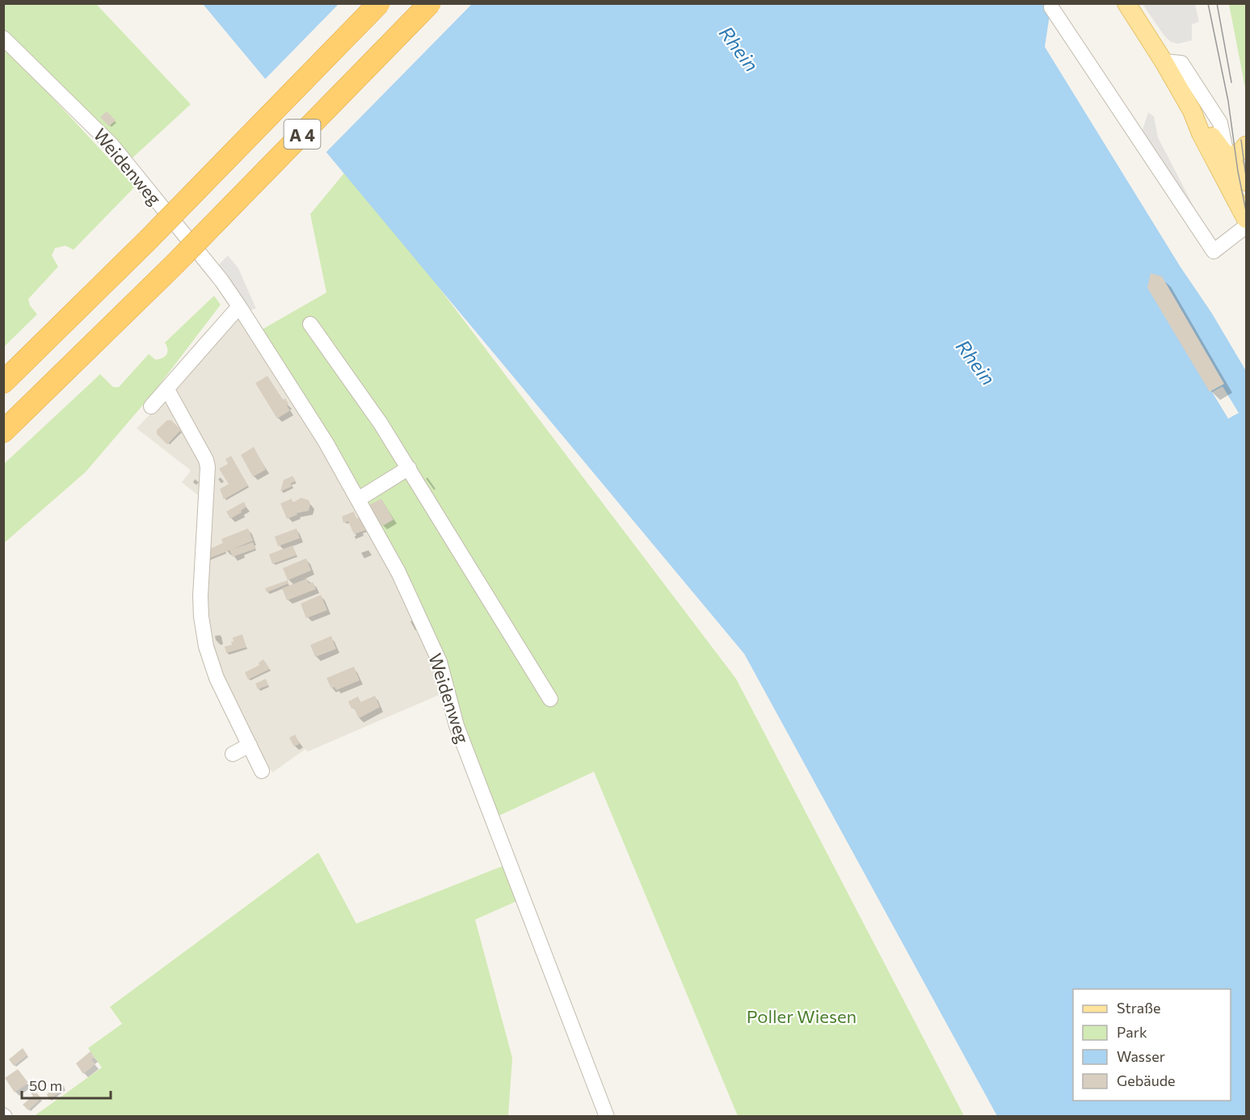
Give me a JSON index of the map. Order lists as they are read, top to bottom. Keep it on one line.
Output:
{"streets":{"highway":["A 4"],"street":["Weidenweg"]},"water":["Rhein"],"parks":["Poller Wiesen"],"legend":["Straße","Park","Wasser","Gebäude"],"scale_bar":"50 m"}
